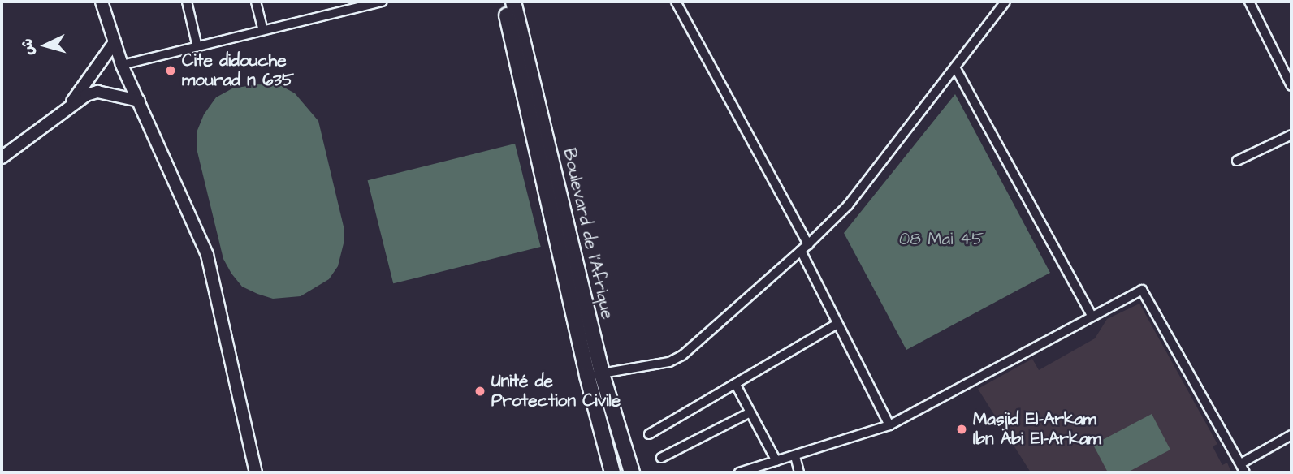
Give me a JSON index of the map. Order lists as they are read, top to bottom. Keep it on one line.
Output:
{"streets":{"main road":["Boulevard de l'Afrique"]},"parks":["08 Mai 45"],"places":["Cite didouche mourad n 635","Unité de Protection Civile","Masjid El-Arkam Ibn Abi El-Arkam"],"north":"left"}
